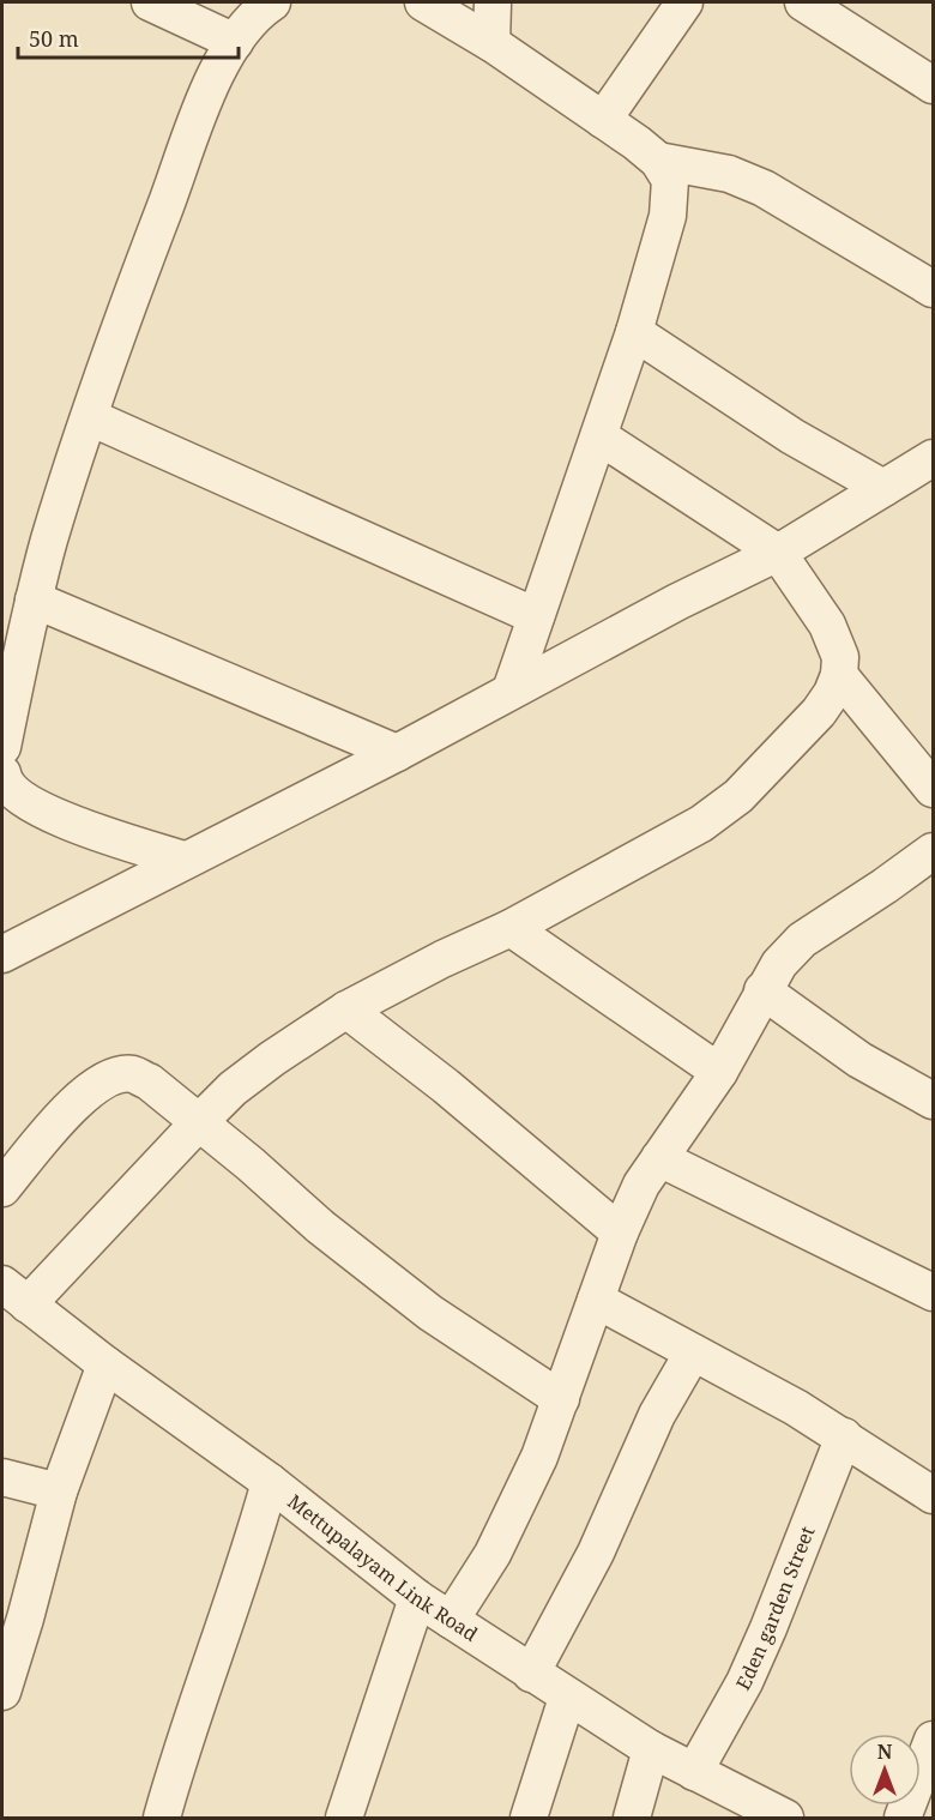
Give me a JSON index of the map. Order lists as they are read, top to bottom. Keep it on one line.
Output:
{"streets":{"street":["Mettupalayam Link Road","Eden garden Street"]},"crossings":[["Mettupalayam Link Road","Eden garden Street"]],"scale_bar":"50 m","north":"top"}
